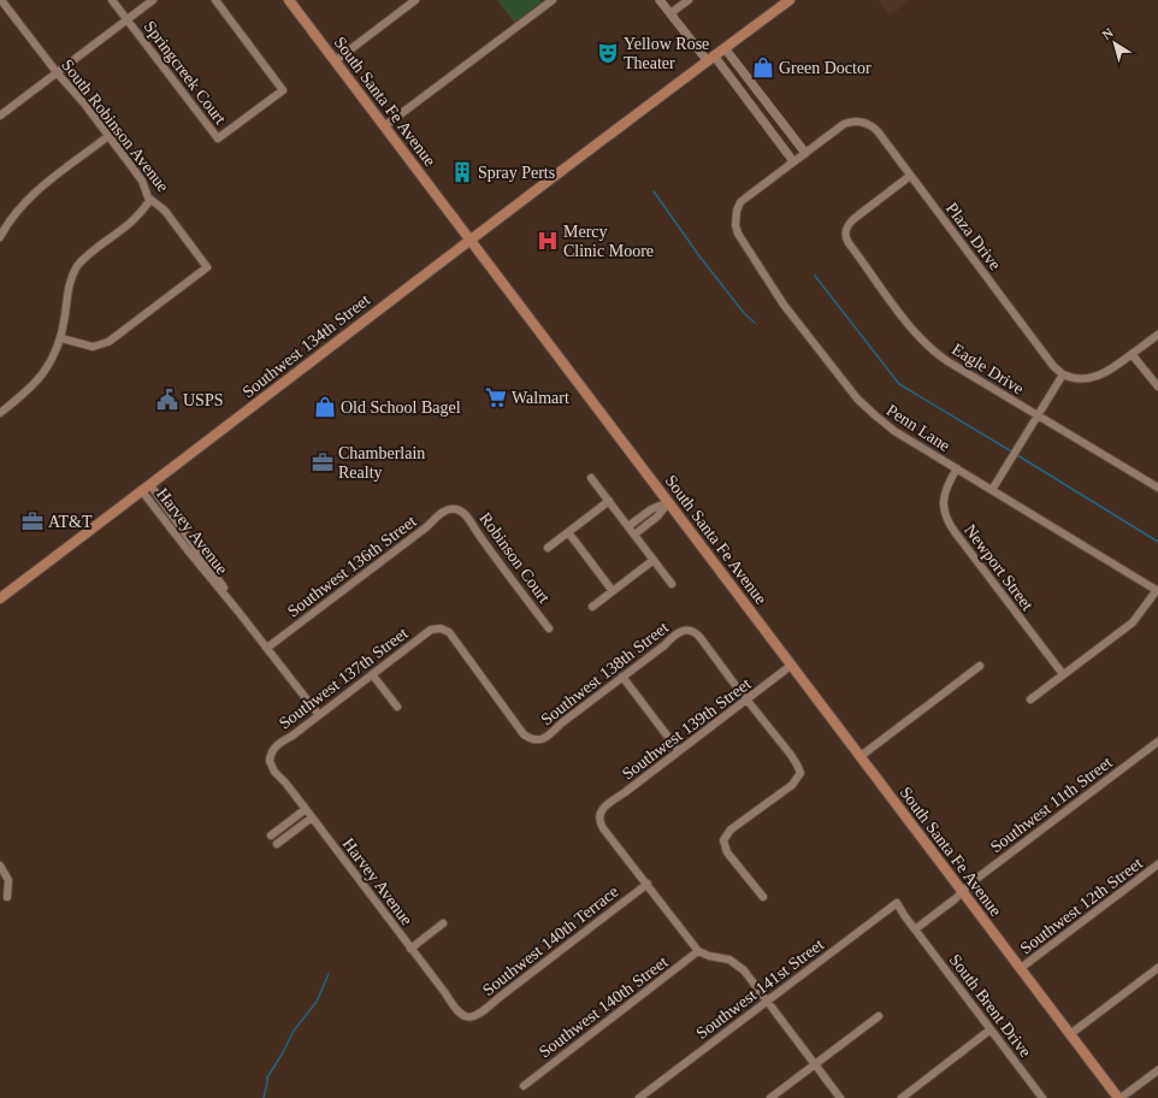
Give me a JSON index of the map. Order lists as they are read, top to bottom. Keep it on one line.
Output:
{"streets":{"main road":["South Santa Fe Avenue","Southwest 134th Street"],"street":["Springcreek Court","South Robinson Avenue","Plaza Drive","Eagle Drive","Penn Lane","Harvey Avenue","Robinson Court","Southwest 136th Street","Newport Street","Southwest 138th Street","Southwest 137th Street","Southwest 139th Street","Southwest 11th Street","Southwest 12th Street","Southwest 140th Terrace","Southwest 141st Street","South Brent Drive","Southwest 140th Street"]},"crossings":[["South Santa Fe Avenue","Southwest 134th Street"],["South Santa Fe Avenue","Southwest 139th Street"],["South Santa Fe Avenue","Southwest 11th Street"],["South Santa Fe Avenue","Southwest 12th Street"],["Plaza Drive","Eagle Drive"],["Southwest 134th Street","Harvey Avenue"],["Penn Lane","Newport Street"],["Harvey Avenue","Southwest 136th Street"],["Harvey Avenue","Southwest 137th Street"],["Harvey Avenue","Southwest 140th Terrace"],["Robinson Court","Southwest 136th Street"],["Southwest 138th Street","Southwest 137th Street"],["Southwest 138th Street","Southwest 139th Street"],["Southwest 139th Street","Southwest 140th Terrace"],["Southwest 141st Street","South Brent Drive"]],"places":{"theatre":["Yellow Rose Theater"],"shop":["Green Doctor","Old School Bagel"],"building":["Spray Perts"],"hospital":["Mercy Clinic Moore"],"supermarket":["Walmart"],"public building":["USPS"],"office":["Chamberlain Realty","AT&T"]},"north":"top left"}
